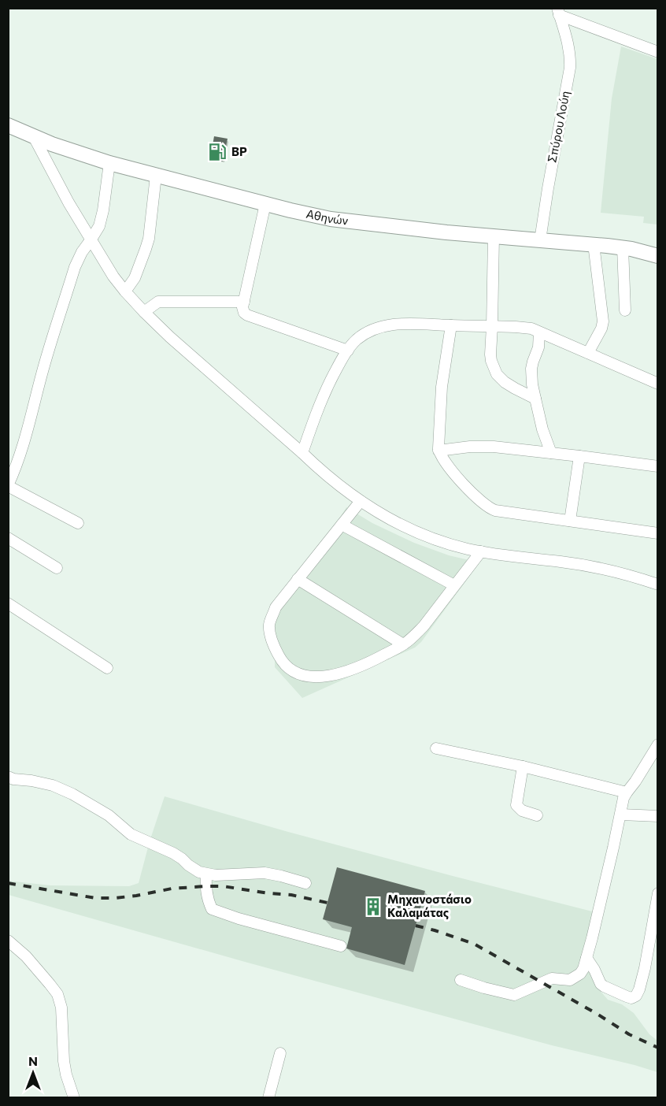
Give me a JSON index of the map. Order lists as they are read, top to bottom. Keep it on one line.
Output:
{"streets":{"main road":["Αθηνών"],"street":["Σπύρου Λούη"]},"crossings":[["Σπύρου Λούη","Αθηνών"]],"places":{"fuel station":["BP"],"building":["Μηχανοστάσιο Καλαμάτας"]},"north":"top"}
